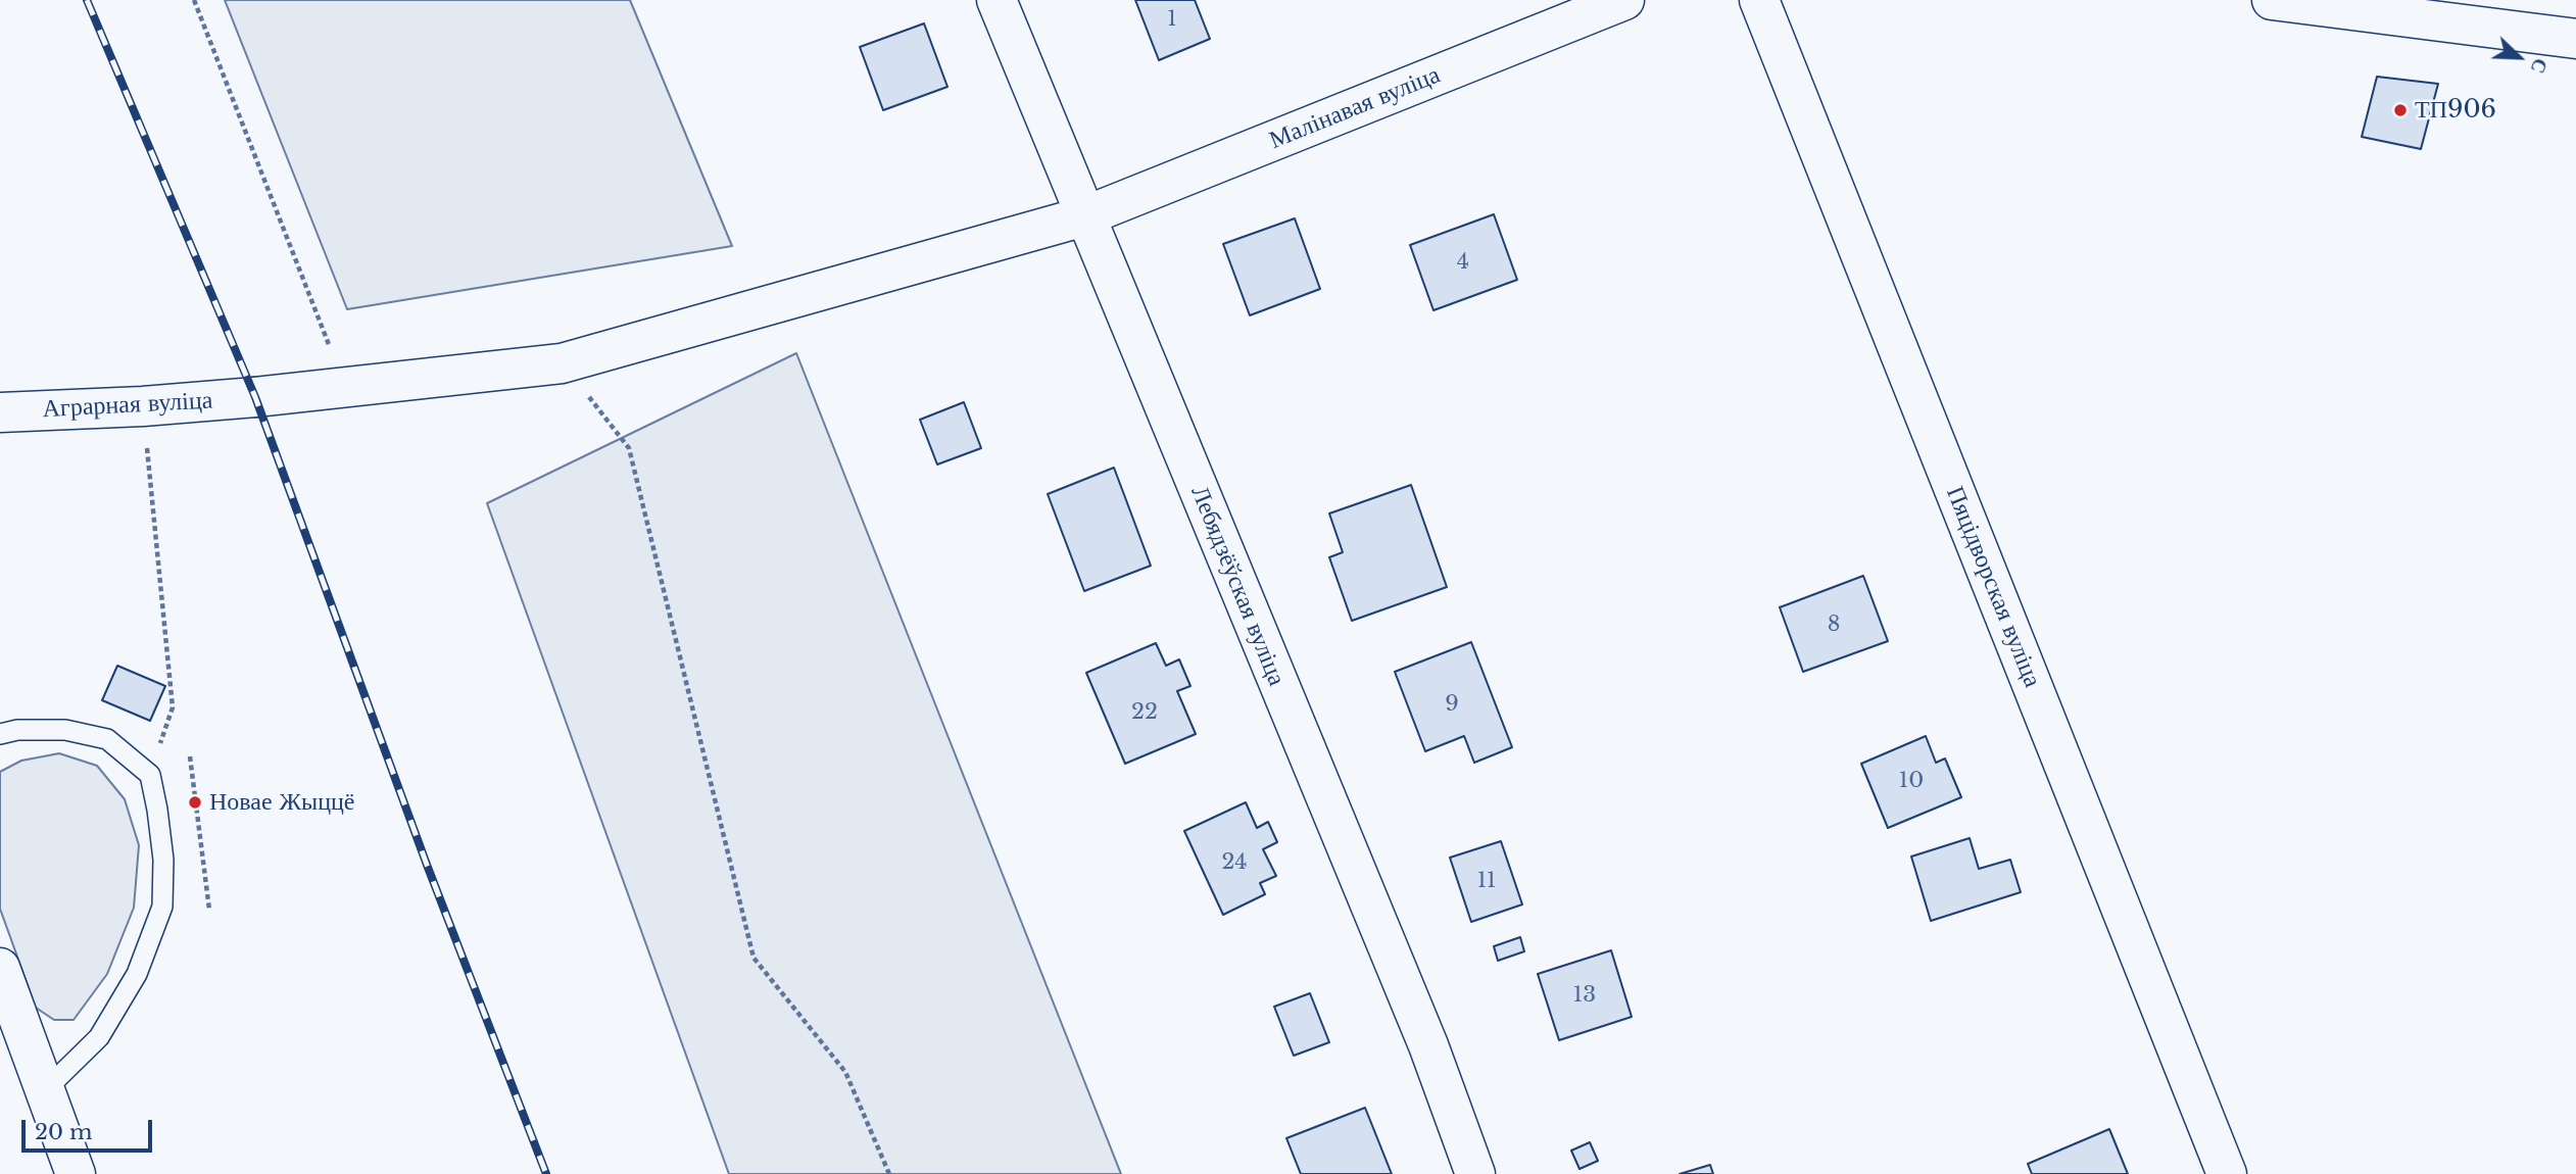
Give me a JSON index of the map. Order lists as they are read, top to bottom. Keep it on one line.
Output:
{"streets":{"street":["Малінавая вуліца","Аграрная вуліца","Лебядзёўская вуліца","Пяцідворская вуліца"]},"crossings":[["Малінавая вуліца","Аграрная вуліца"],["Малінавая вуліца","Лебядзёўская вуліца"]],"places":["ТП906","Новае Жыццё"],"house_numbers":["1","4","8","9","22","10","24","11","13"],"scale_bar":"20 m","north":"bottom right"}
